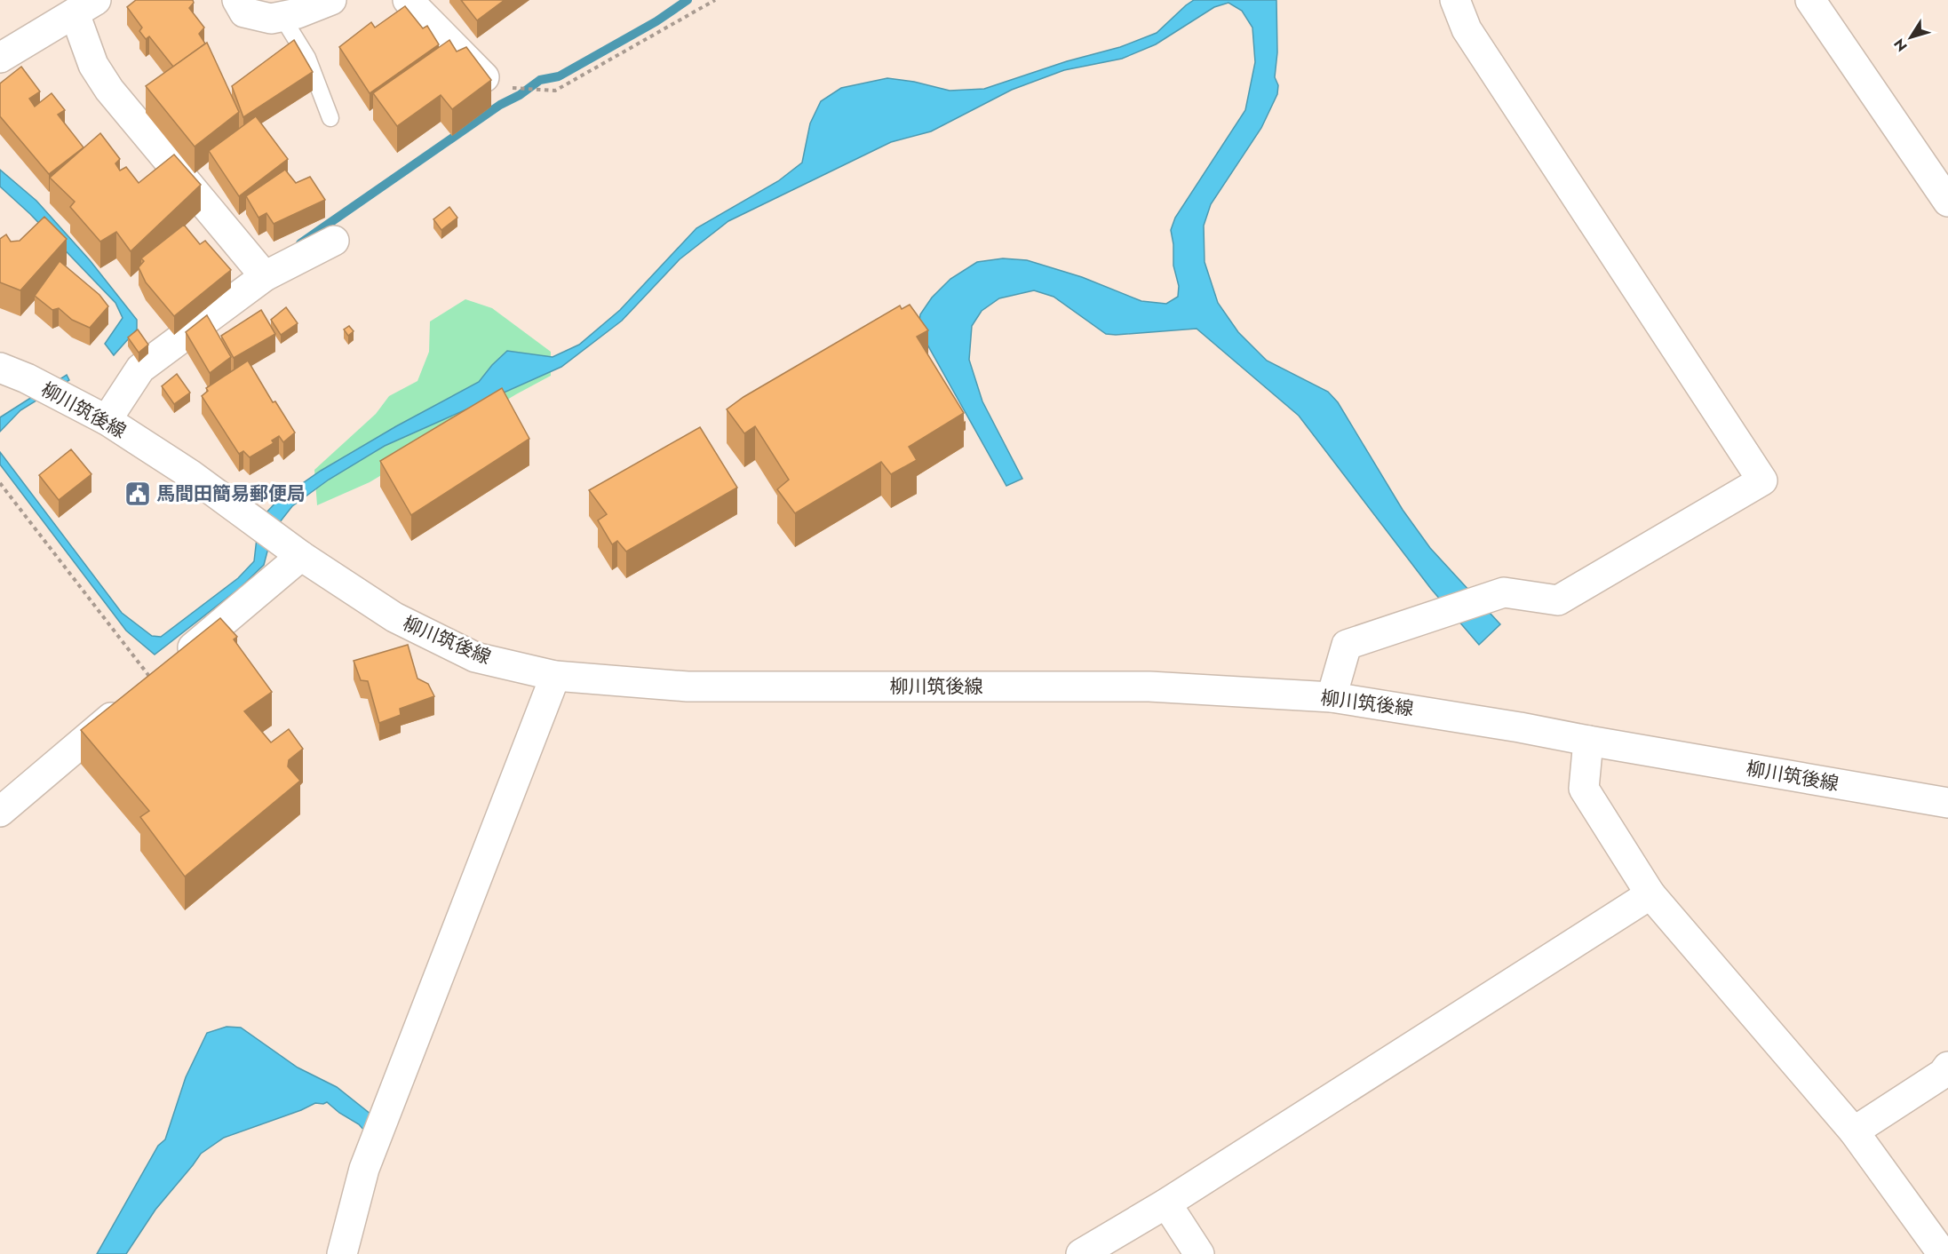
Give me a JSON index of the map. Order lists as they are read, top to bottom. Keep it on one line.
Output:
{"streets":{"street":["柳川筑後線"]},"places":{"public building":["馬間田簡易郵便局"]},"north":"bottom left"}
